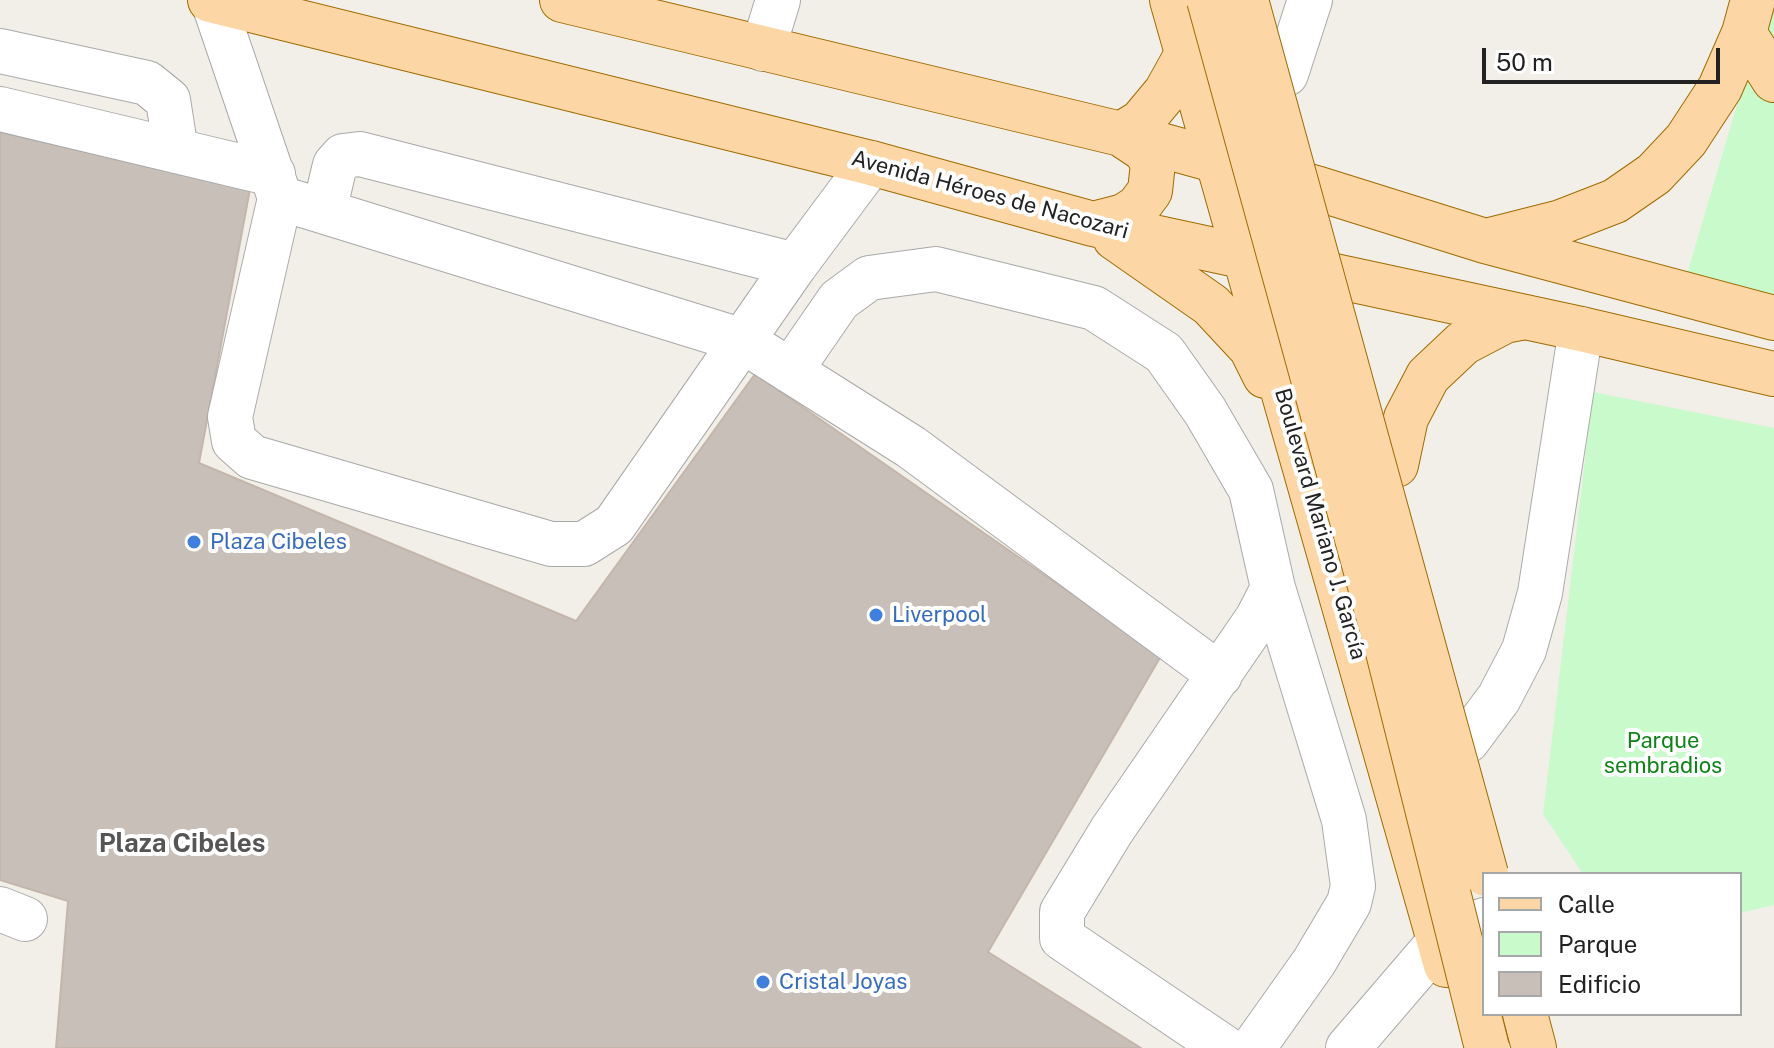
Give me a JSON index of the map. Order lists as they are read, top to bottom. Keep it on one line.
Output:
{"streets":{"main road":["Avenida Héroes de Nacozari","Boulevard Mariano J. García"]},"crossings":[["Avenida Héroes de Nacozari","Boulevard Mariano J. García"]],"districts":["Plaza Cibeles"],"parks":["Parque sembradios"],"places":["Plaza Cibeles","Liverpool","Cristal Joyas"],"legend":["Calle","Parque","Edificio"],"scale_bar":"50 m"}
